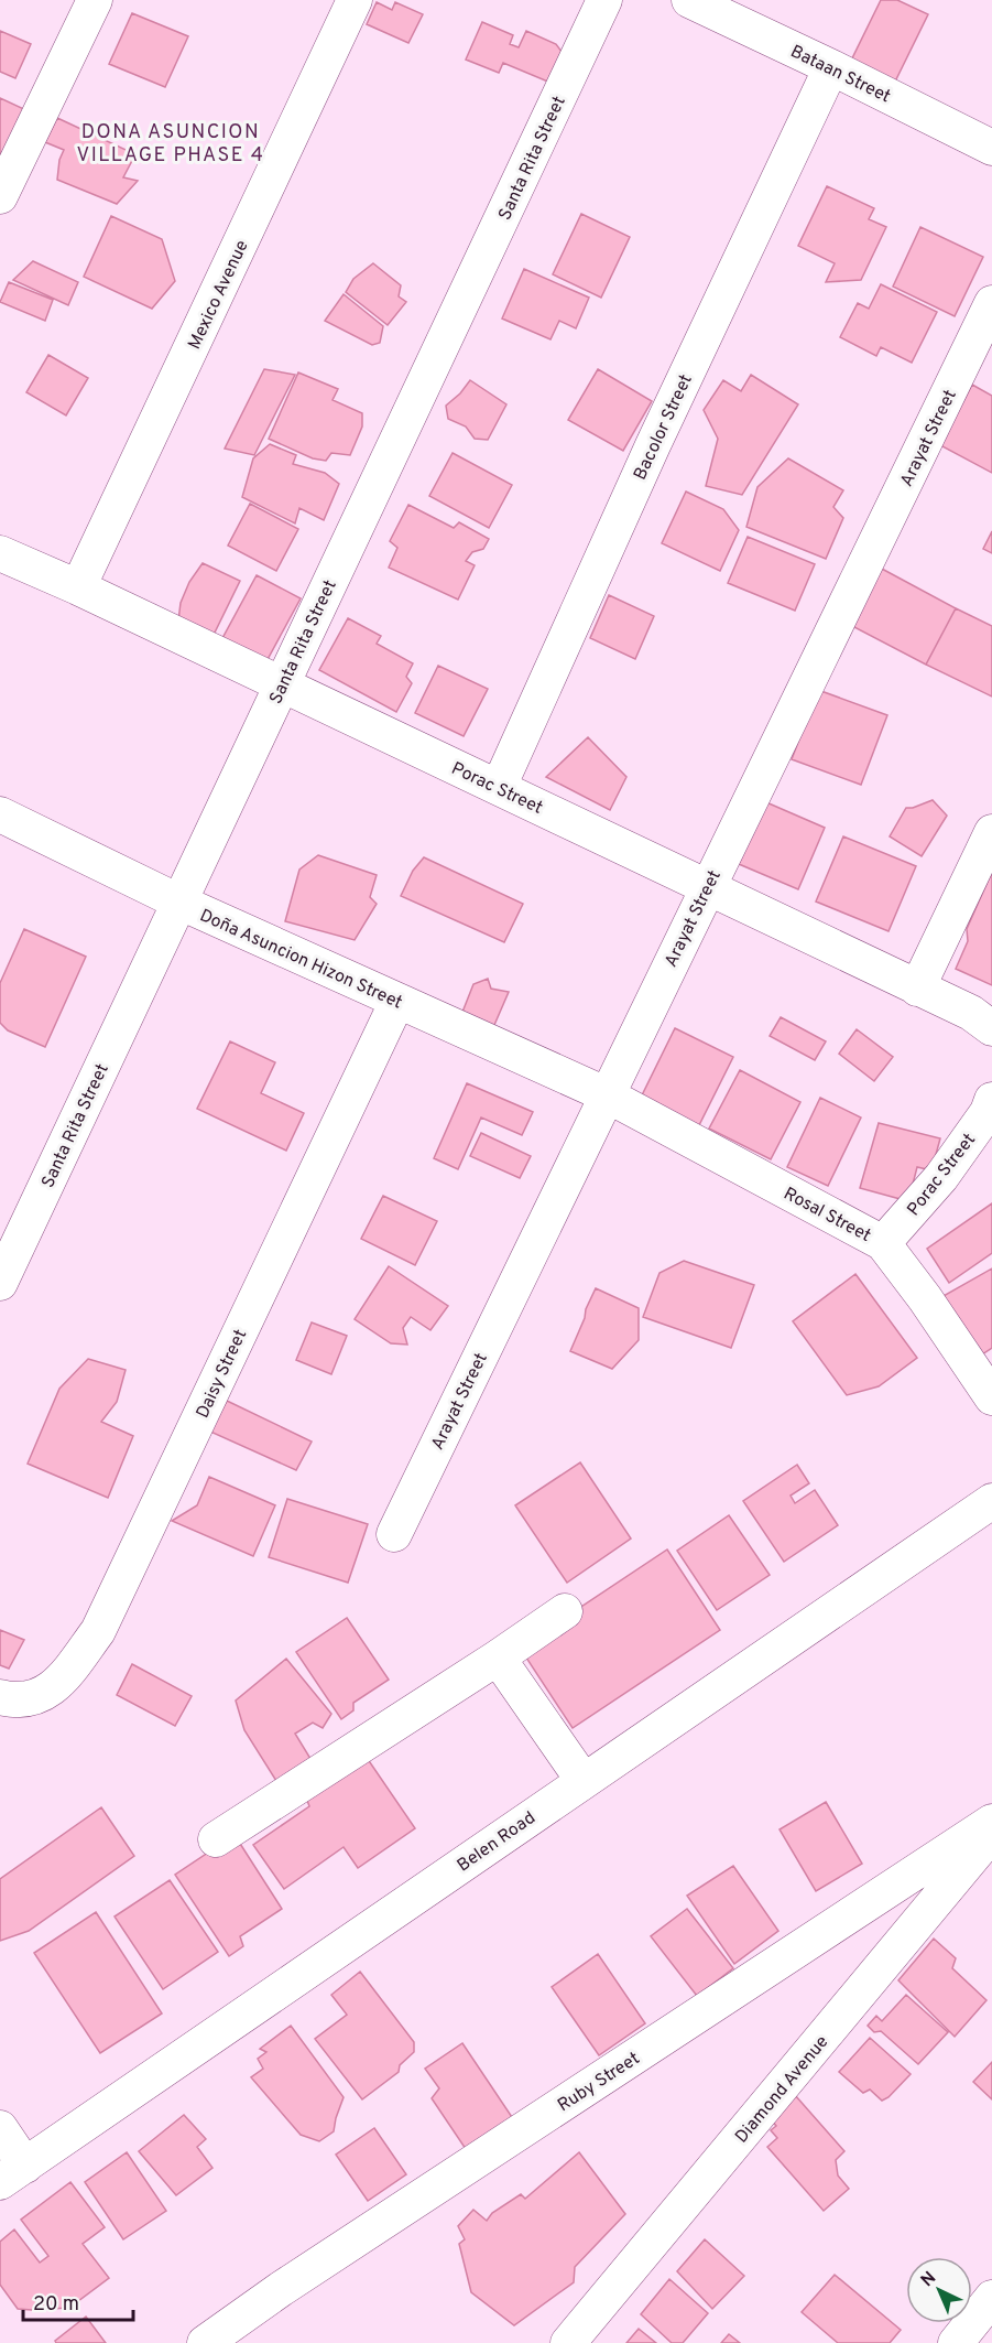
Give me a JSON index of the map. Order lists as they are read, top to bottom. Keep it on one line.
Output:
{"streets":{"street":["Bataan Street","Santa Rita Street","Mexico Avenue","Bacolor Street","Arayat Street","Porac Street","Doña Asuncion Hizon Street","Rosal Street","Daisy Street","Belen Road","Ruby Street","Diamond Avenue"]},"crossings":[["Bataan Street","Bacolor Street"],["Santa Rita Street","Porac Street"],["Santa Rita Street","Doña Asuncion Hizon Street"],["Mexico Avenue","Porac Street"],["Bacolor Street","Porac Street"],["Arayat Street","Porac Street"],["Arayat Street","Doña Asuncion Hizon Street"],["Arayat Street","Rosal Street"],["Porac Street","Rosal Street"],["Doña Asuncion Hizon Street","Rosal Street"],["Doña Asuncion Hizon Street","Daisy Street"]],"districts":["DONA ASUNCION VILLAGE PHASE 4"],"scale_bar":"20 m","north":"top left"}
